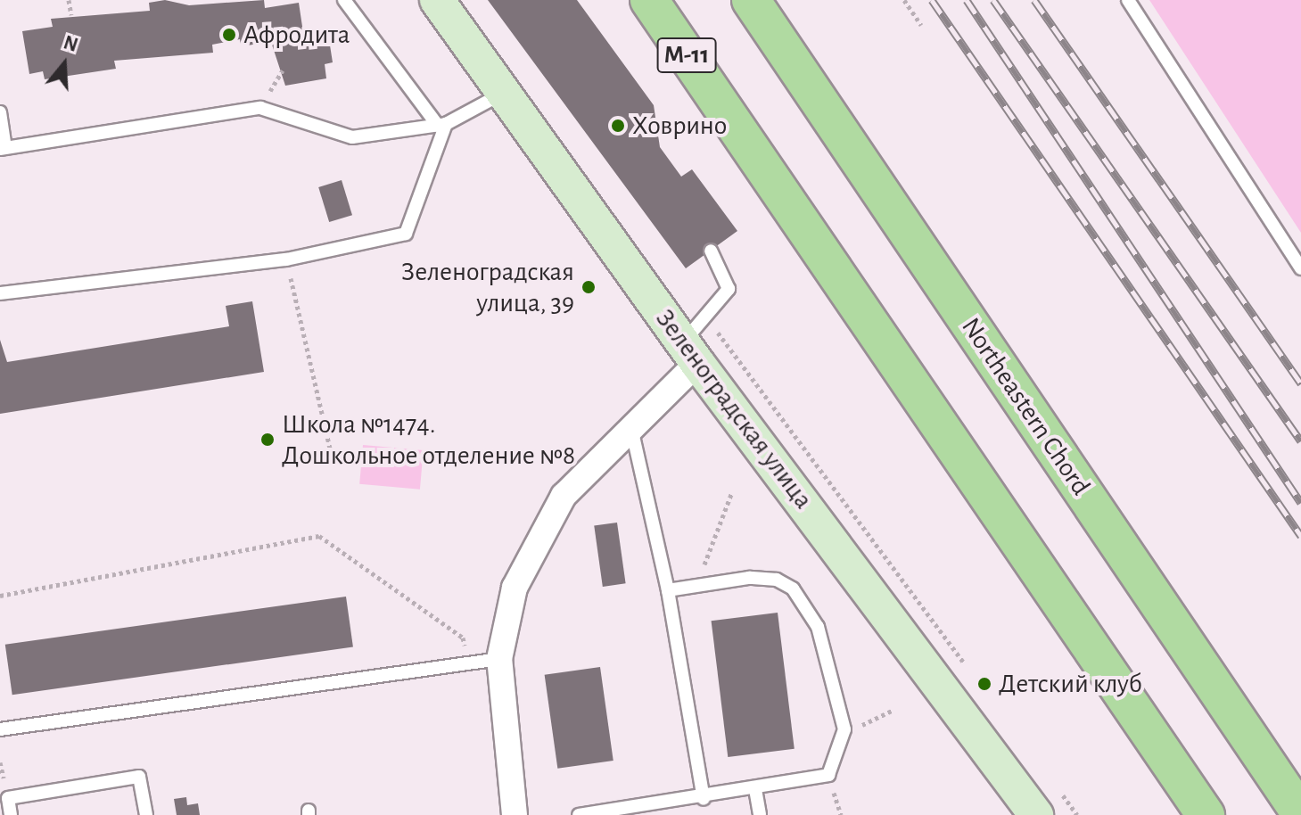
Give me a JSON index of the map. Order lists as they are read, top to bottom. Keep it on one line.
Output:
{"streets":{"main road":["М-11","Northeastern Chord"],"street":["Зеленоградская улица"]},"places":["Афродита","Ховрино","Зеленоградская улица, 39","Школа №1474. Дошкольное отделение №8","Детский клуб"],"north":"top"}
